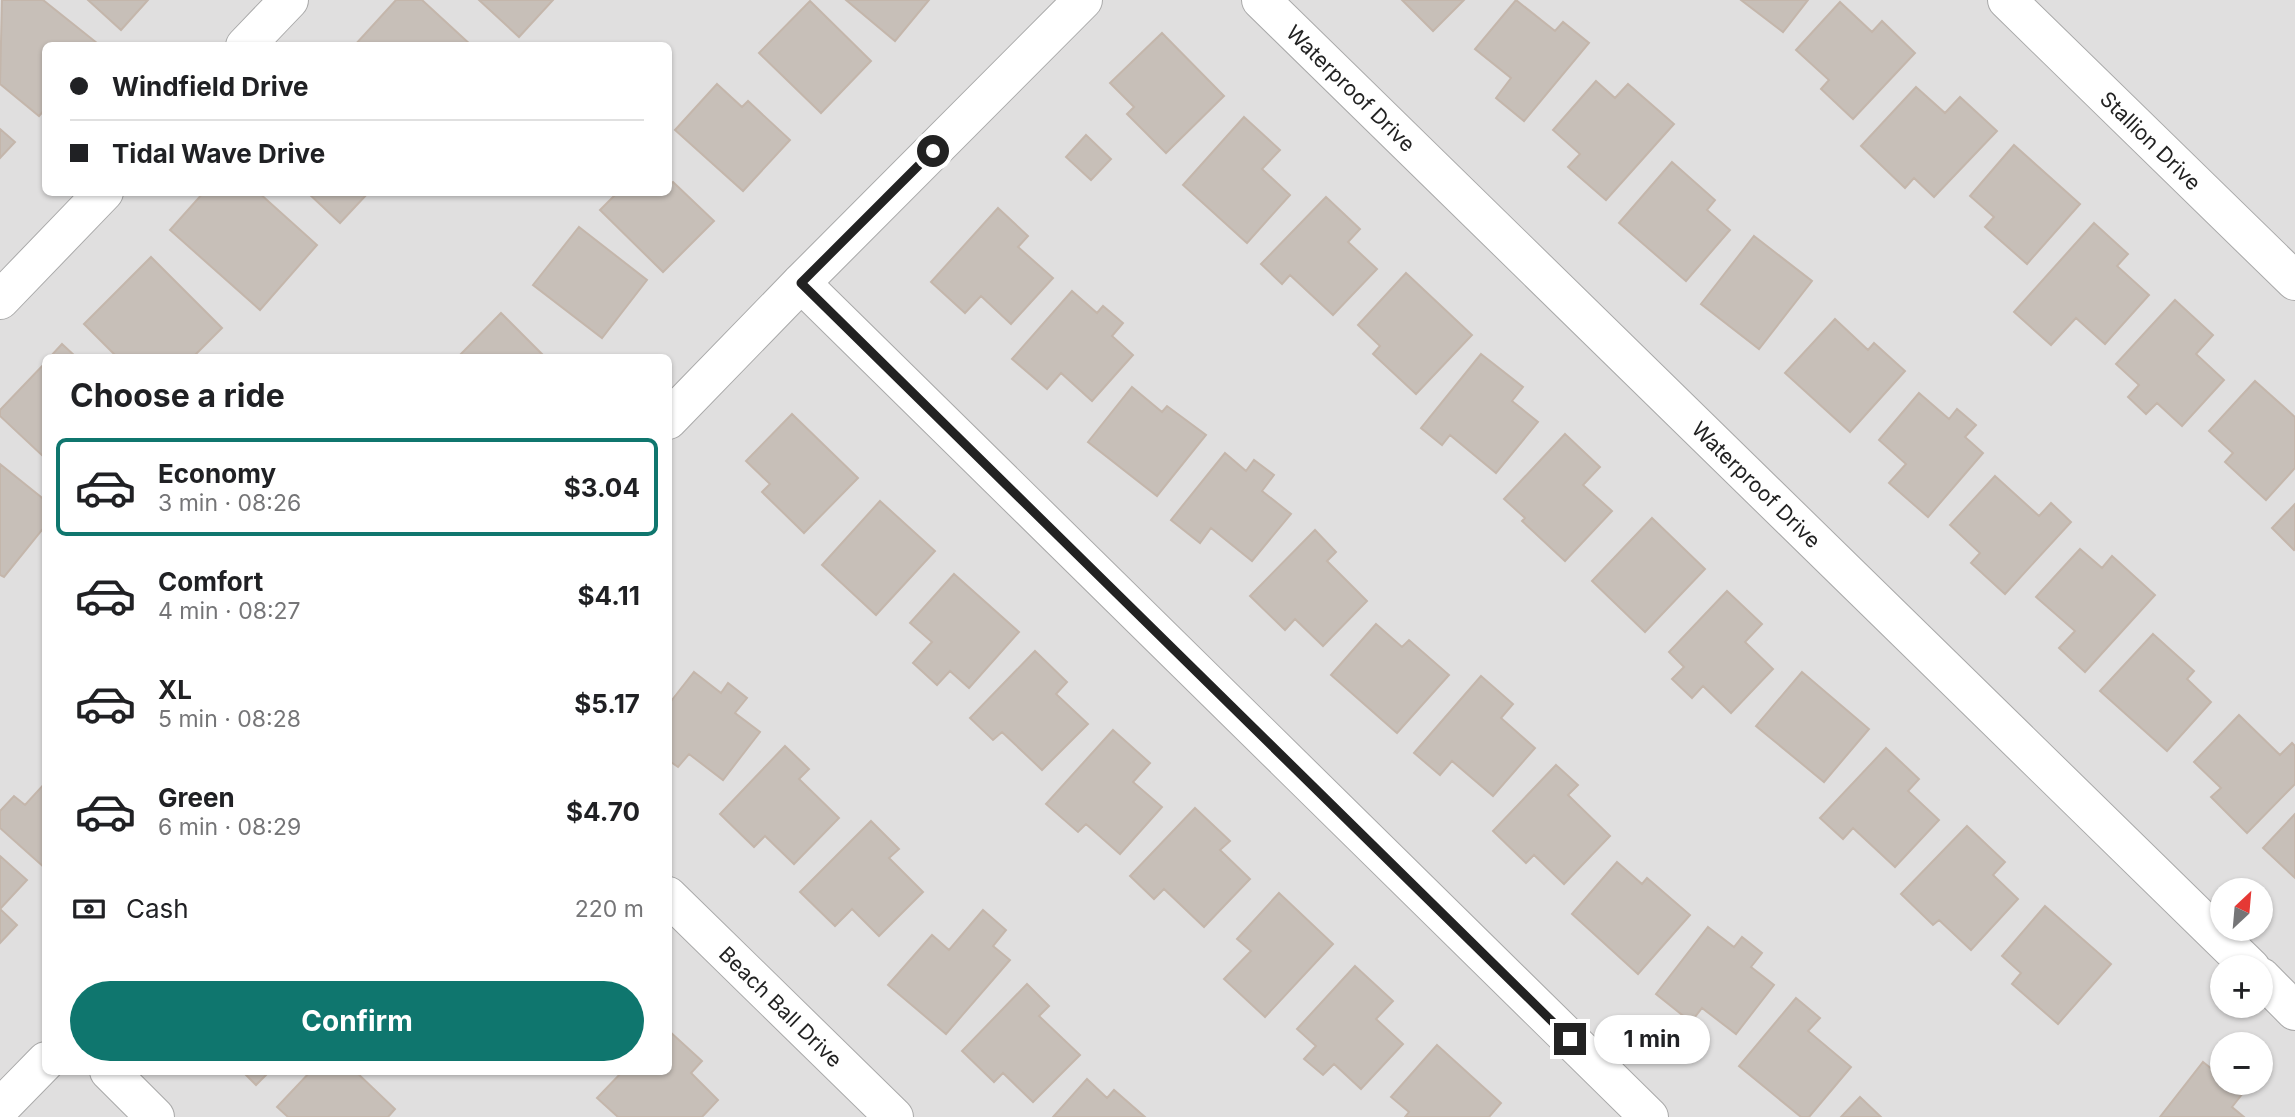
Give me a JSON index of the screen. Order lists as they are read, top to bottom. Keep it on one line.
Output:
{"streets":{"street":["Waterproof Drive","Stallion Drive","Beach Ball Drive"]},"north":"top right","page":{"banner":["Windfield Drive","Tidal Wave Drive"],"heading":"Choose a ride","list":[{"name":"Economy","note":"3 min · 08:26","value":"$3.04"},{"name":"Comfort","note":"4 min · 08:27","value":"$4.11"},{"name":"XL","note":"5 min · 08:28","value":"$5.17"},{"name":"Green","note":"6 min · 08:29","value":"$4.70"}],"pay":["Cash","220 m"],"map_buttons":["+","−"],"buttons":"Confirm","bubble":"1 min"}}
